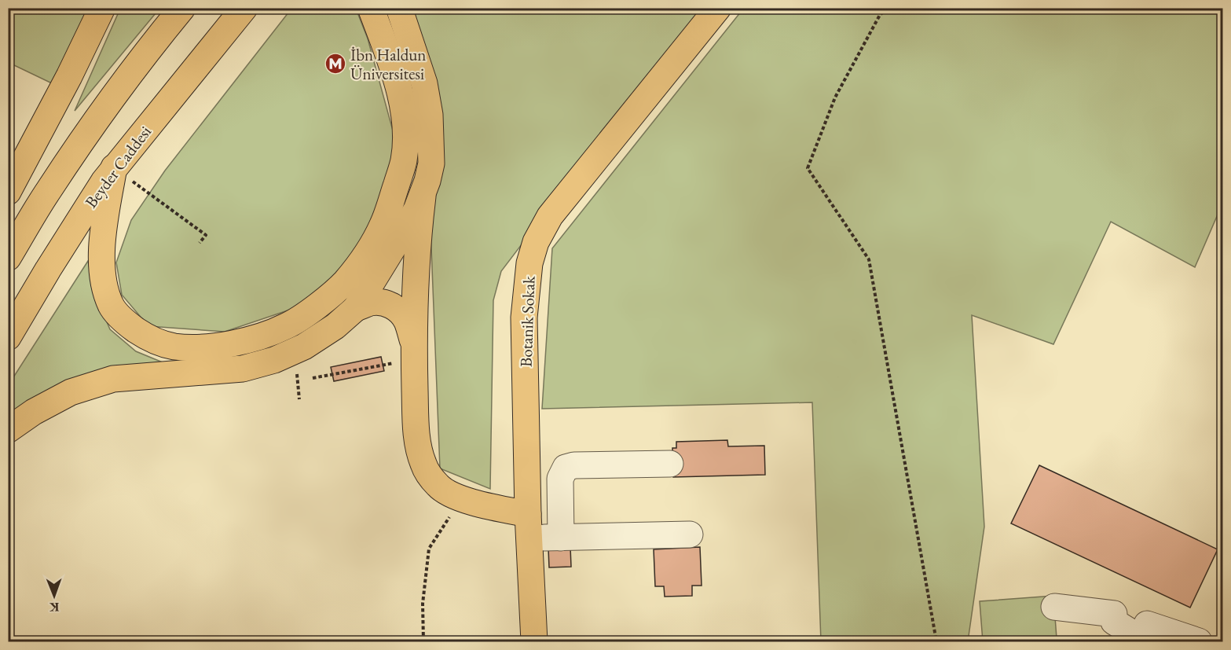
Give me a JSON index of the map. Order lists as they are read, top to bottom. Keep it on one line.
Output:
{"streets":{"main road":["Beyder Caddesi","Botanik Sokak"]},"places":{"metro station":["İbn Haldun Üniversitesi"]},"north":"bottom"}
